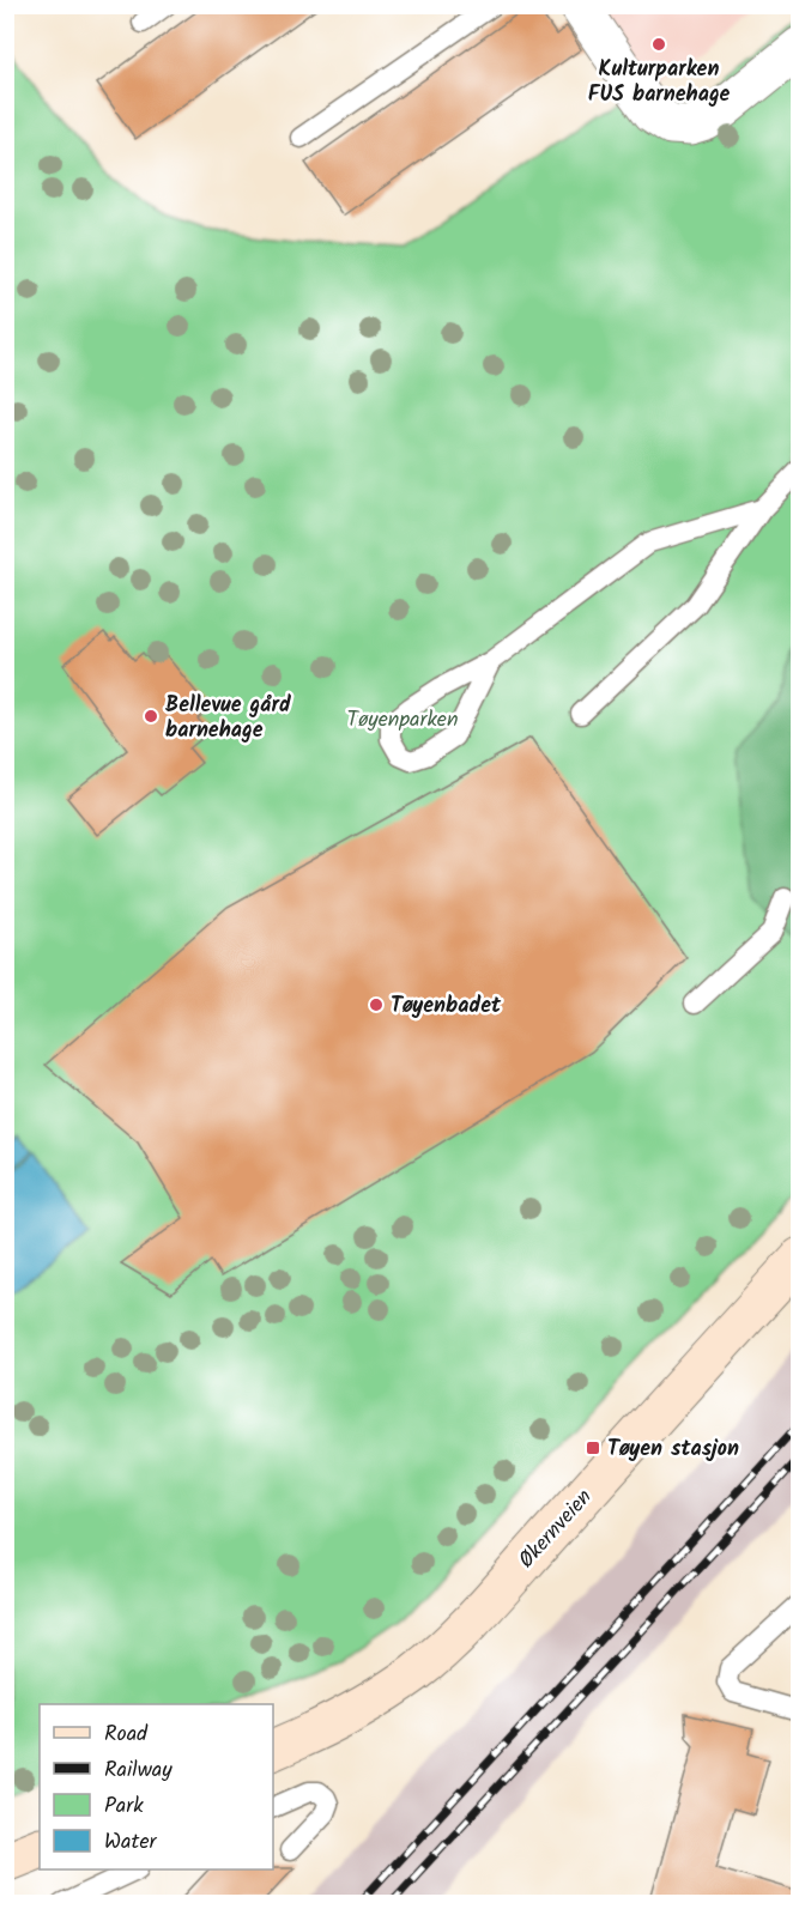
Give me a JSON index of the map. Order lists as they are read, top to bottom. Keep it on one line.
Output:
{"streets":{"main road":["Økernveien"]},"parks":["Tøyenparken"],"places":{"other":["Kulturparken FUS barnehage","Bellevue gård barnehage","Tøyenbadet"],"transit":["Tøyen stasjon"]},"legend":["Road","Railway","Park","Water"]}
